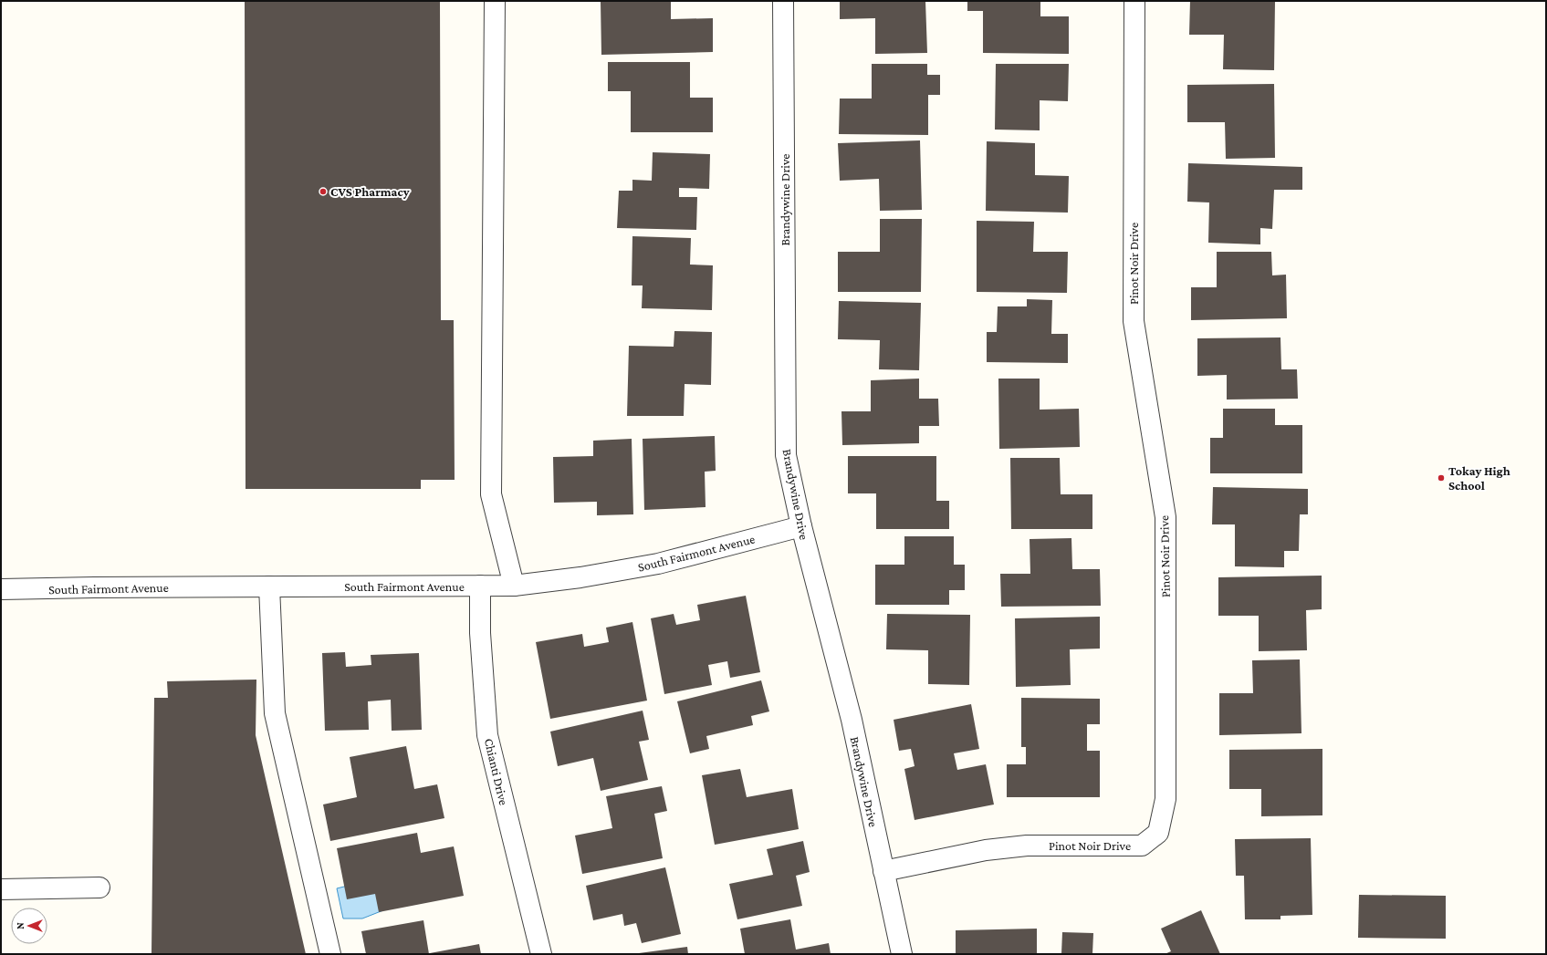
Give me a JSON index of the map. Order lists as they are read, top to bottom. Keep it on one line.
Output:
{"streets":{"street":["Brandywine Drive","Pinot Noir Drive","South Fairmont Avenue","Chianti Drive"]},"crossings":[["Brandywine Drive","Pinot Noir Drive"],["Brandywine Drive","South Fairmont Avenue"],["South Fairmont Avenue","Chianti Drive"]],"places":["CVS Pharmacy","Tokay High School"],"north":"left"}
